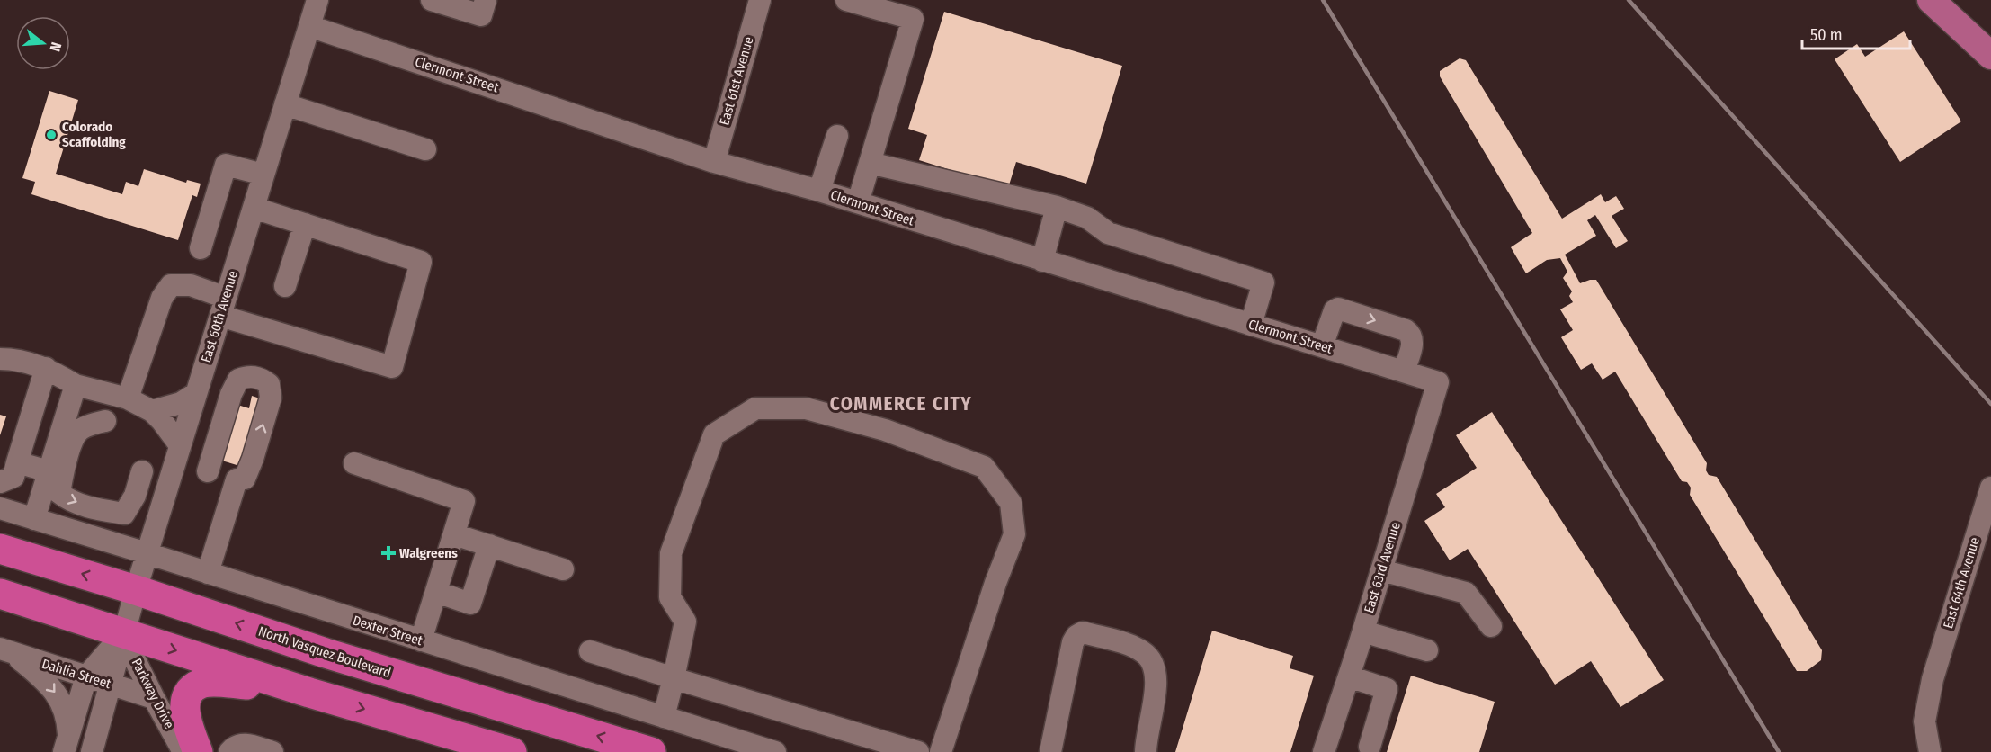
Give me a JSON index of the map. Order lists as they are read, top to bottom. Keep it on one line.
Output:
{"streets":{"highway":["North Vasquez Boulevard"],"street":["Clermont Street","East 61st Avenue","East 60th Avenue","East 63rd Avenue","East 64th Avenue","Dexter Street","Dahlia Street","Parkway Drive"]},"crossings":[["Clermont Street","East 61st Avenue"],["Clermont Street","East 60th Avenue"],["Clermont Street","East 63rd Avenue"],["East 60th Avenue","Dexter Street"],["East 60th Avenue","North Vasquez Boulevard"],["East 60th Avenue","Dahlia Street"],["East 60th Avenue","Parkway Drive"],["Dahlia Street","Parkway Drive"]],"districts":["COMMERCE CITY"],"places":{"other":["Colorado Scaffolding"],"health":["Walgreens"]},"scale_bar":"50 m","north":"right"}
